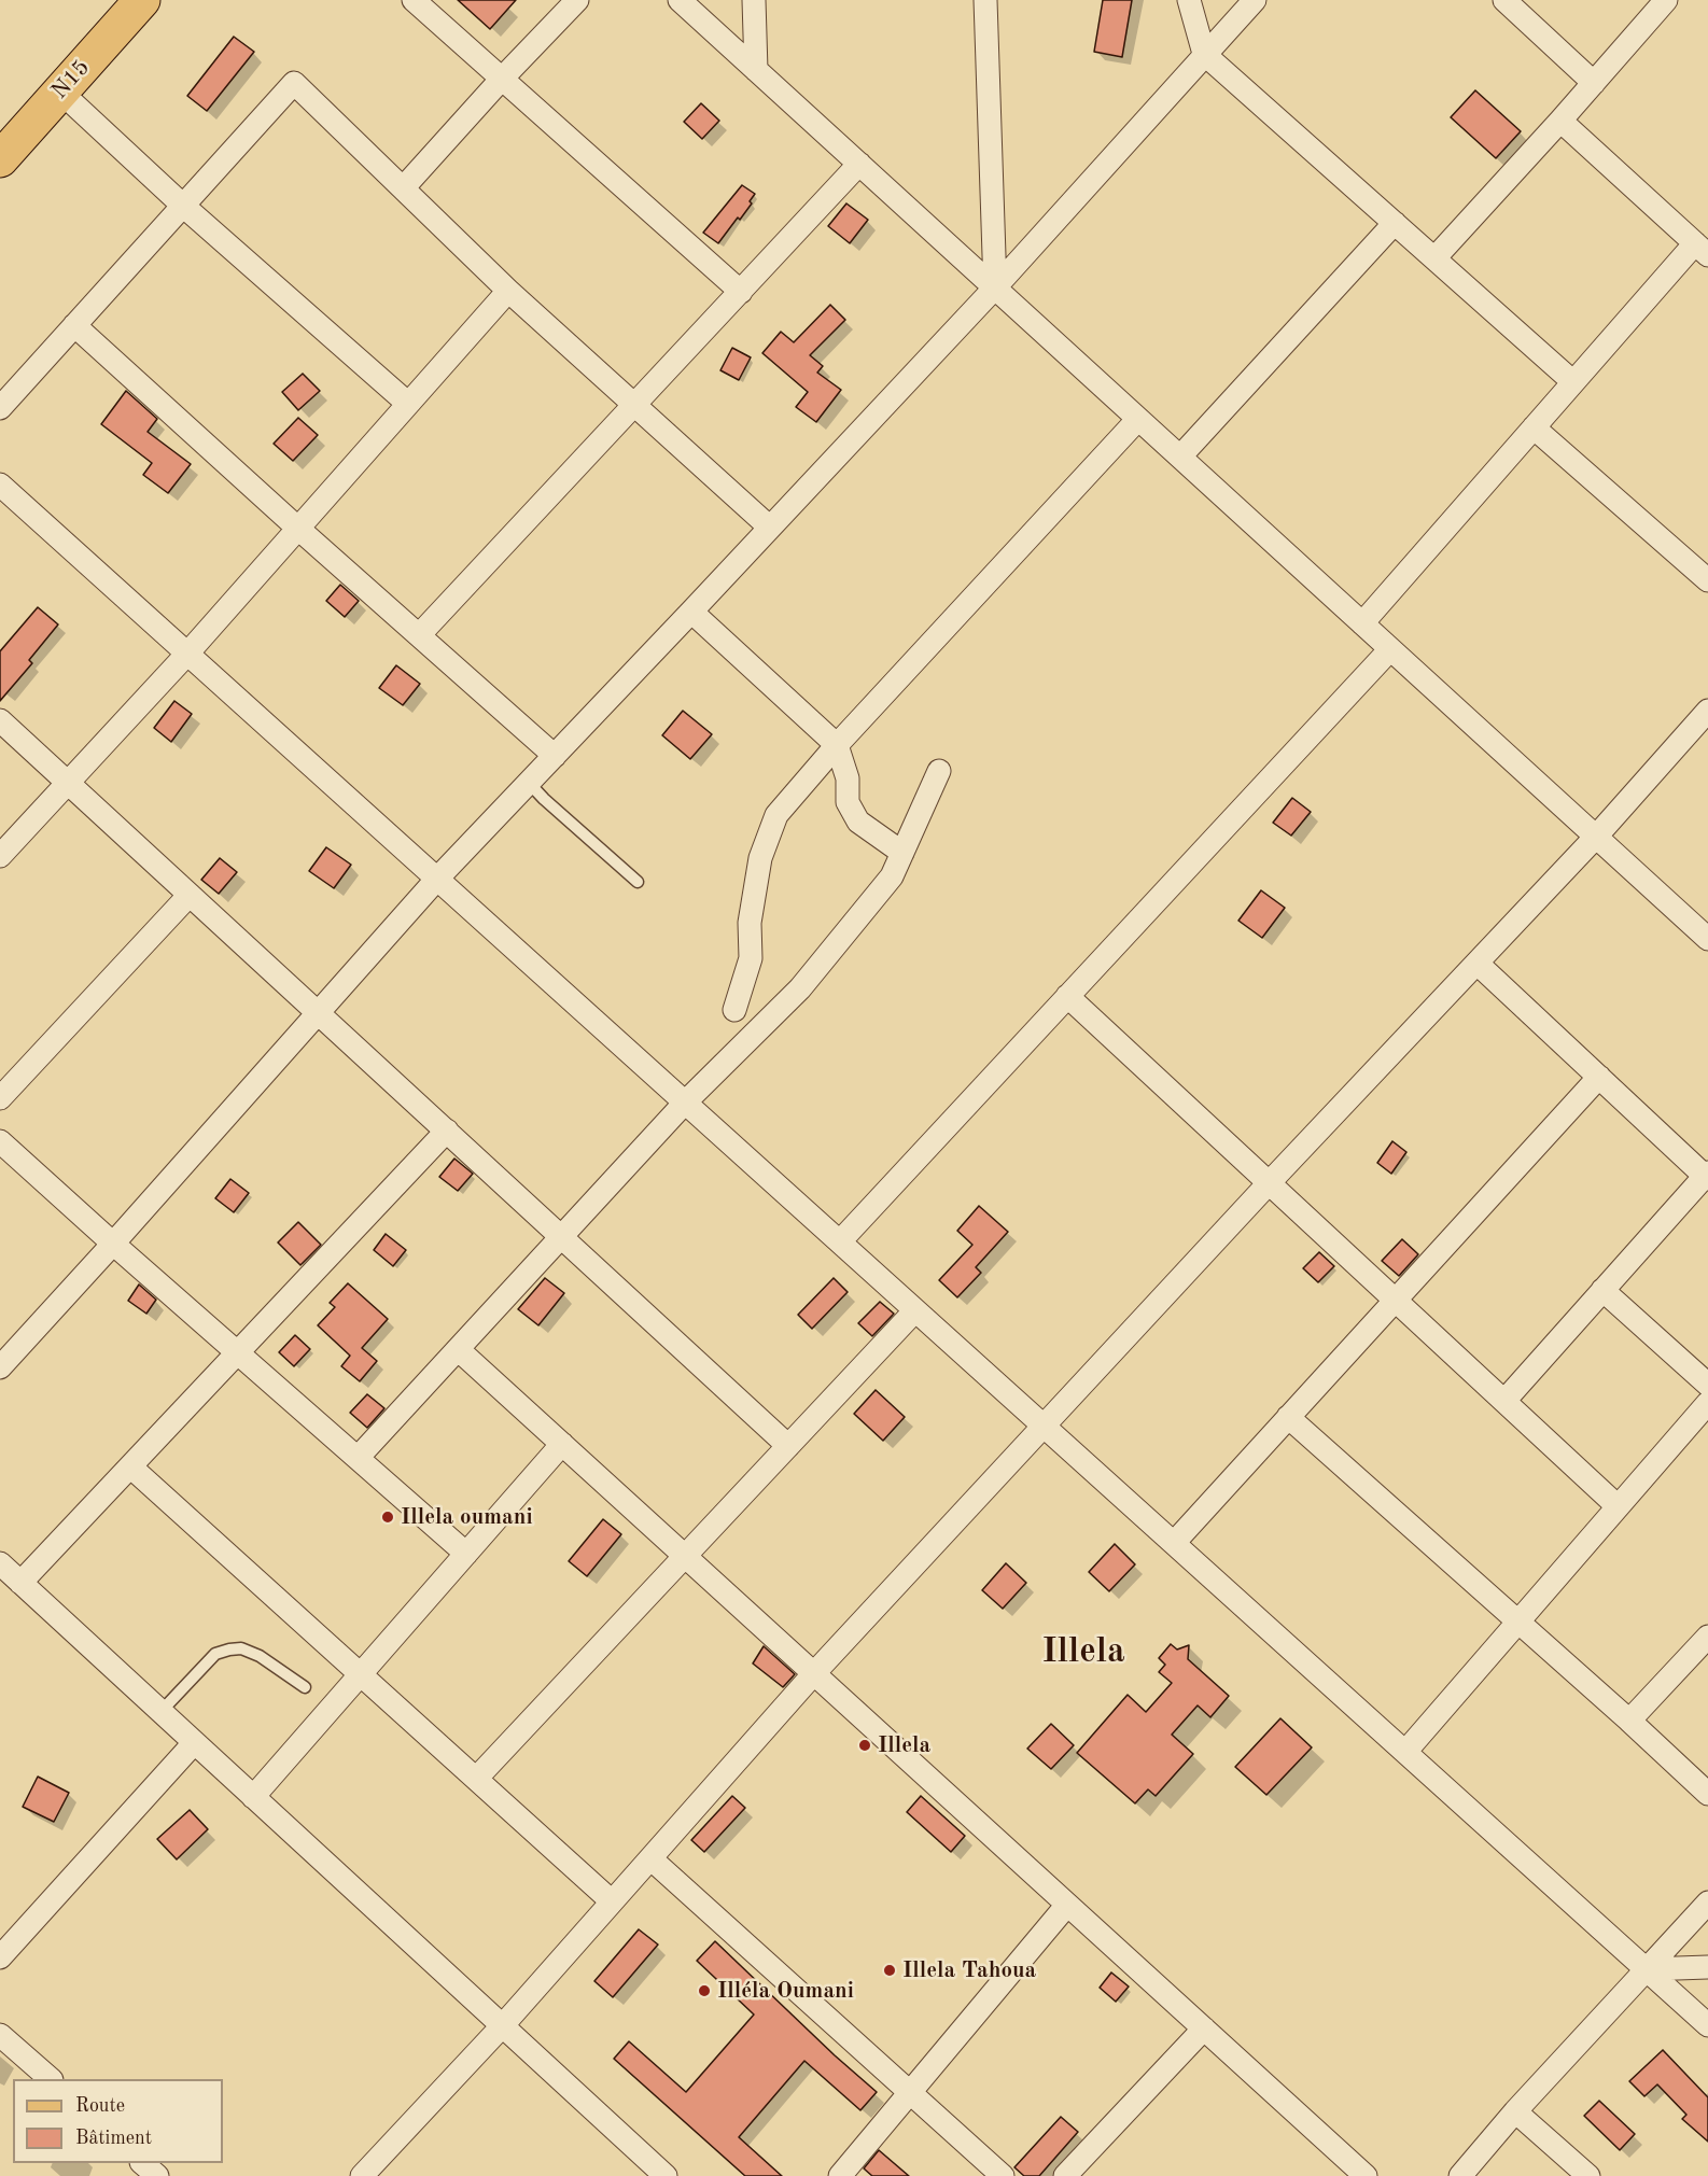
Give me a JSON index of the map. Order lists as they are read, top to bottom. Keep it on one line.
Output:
{"streets":{"main road":["N15"]},"districts":["Illela"],"places":["Illela oumani","Illela","Illela Tahoua","Illéla Oumani"],"legend":["Route","Bâtiment"]}
